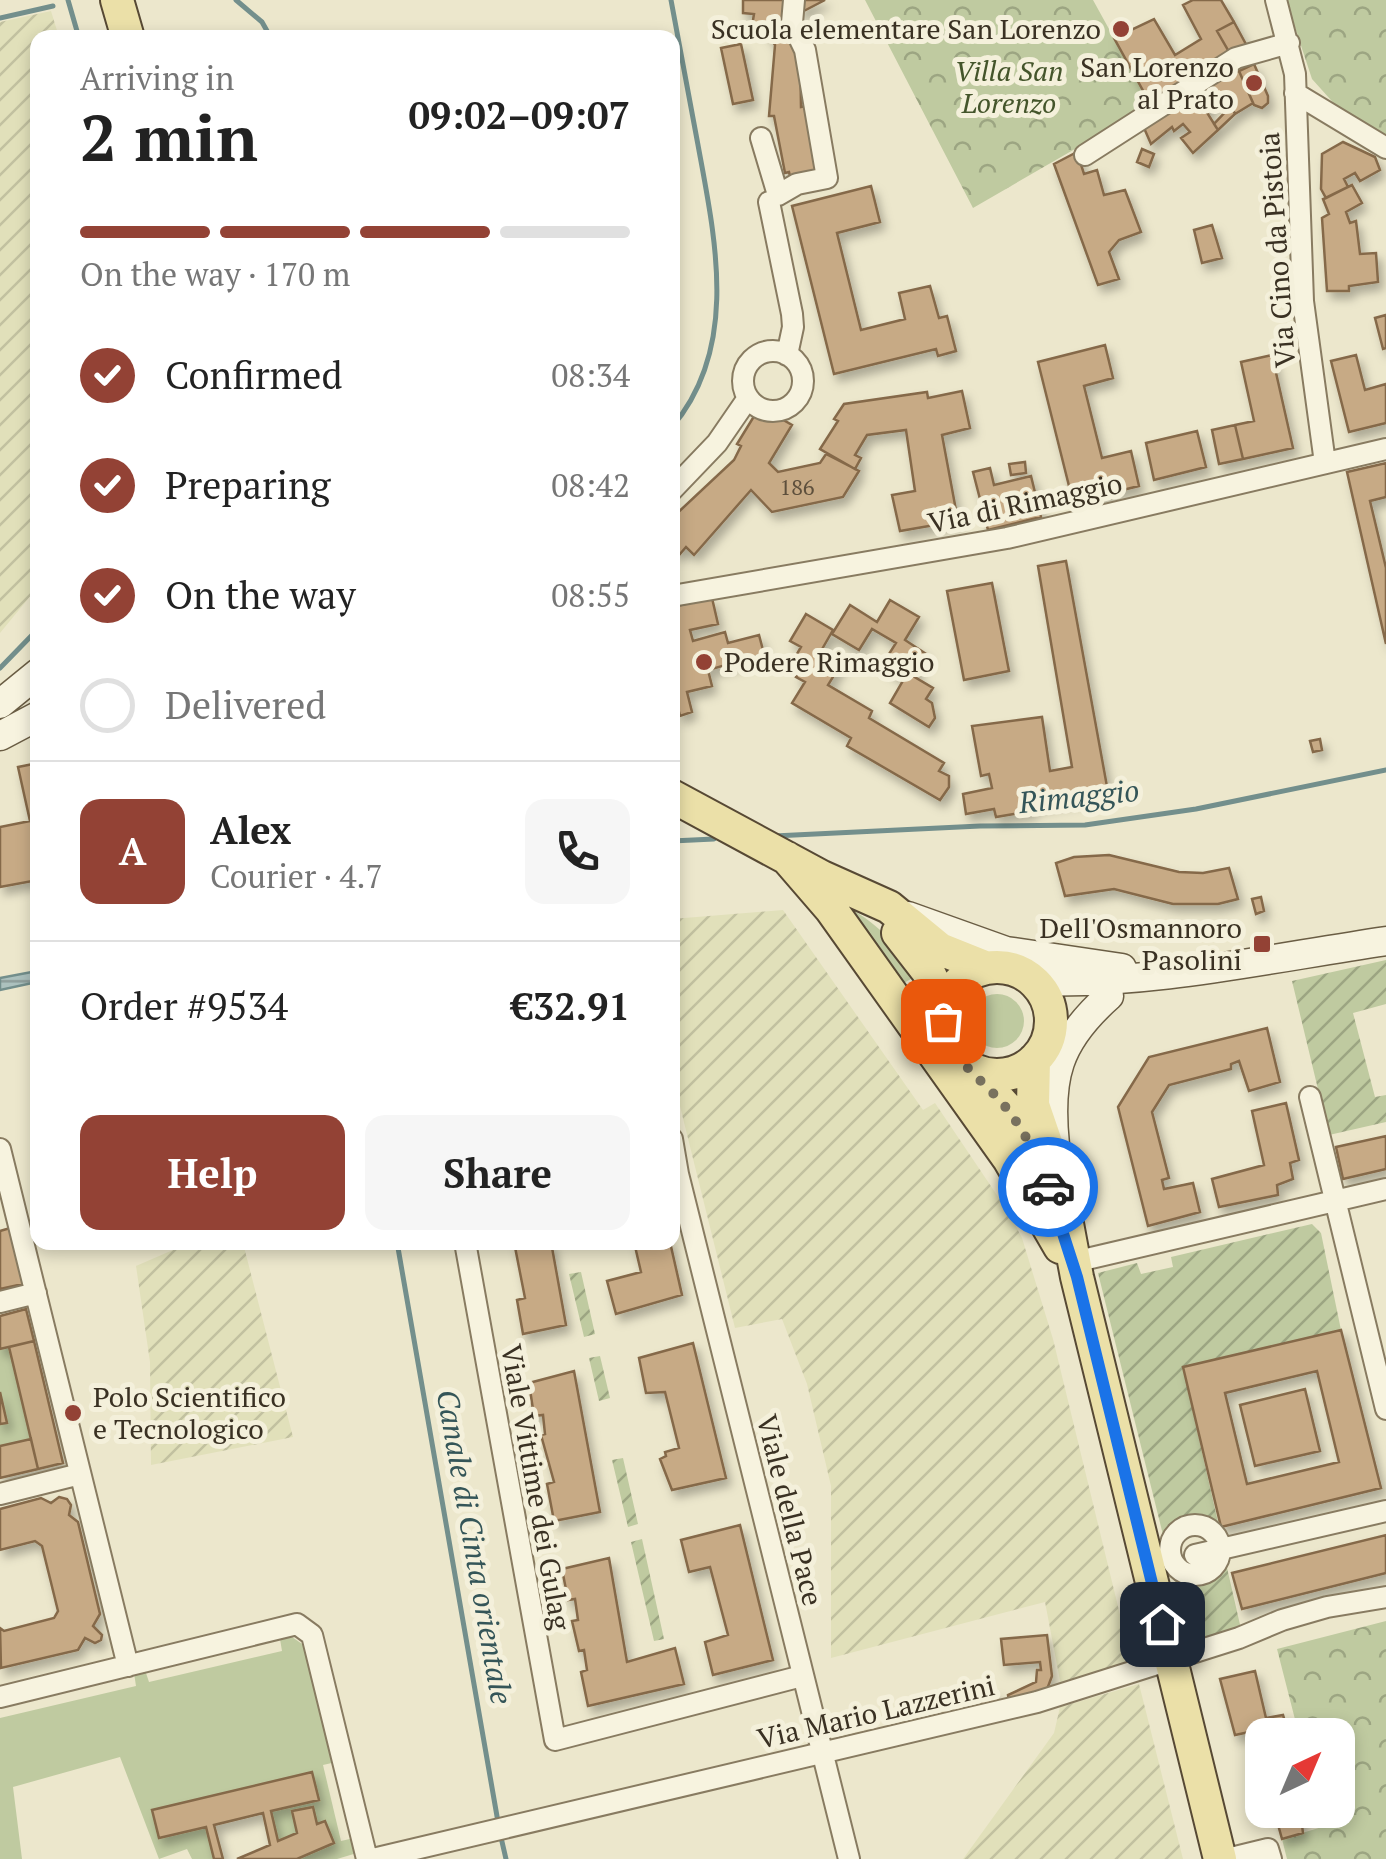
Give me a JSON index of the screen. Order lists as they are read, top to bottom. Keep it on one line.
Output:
{"streets":{"street":["Via Cino da Pistoia","Via di Rimaggio","Viale Vittime dei Gulag","Viale della Pace","Via Mario Lazzerini"]},"crossings":[["Via Cino da Pistoia","Via di Rimaggio"],["Viale Vittime dei Gulag","Viale della Pace"],["Viale della Pace","Via Mario Lazzerini"]],"water":["Rimaggio","Canale di Cinta orientale"],"parks":["Villa San Lorenzo"],"places":{"other":["Scuola elementare San Lorenzo","San Lorenzo al Prato","Podere Rimaggio","Polo Scientifico e Tecnologico"],"transit":["Dell'Osmannoro Pasolini"]},"house_numbers":["186"],"north":"top right","page":{"heading":["2 min","Arriving in","09:02–09:07"],"panel":["Alex","Courier · 4.7","Order #9534","€32.91"],"bar":"On the way · 170 m","list":[["Confirmed","08:34"],["Preparing","08:42"],["On the way","08:55"],"Delivered"],"round":"A","buttons":["Help","Share"]}}
